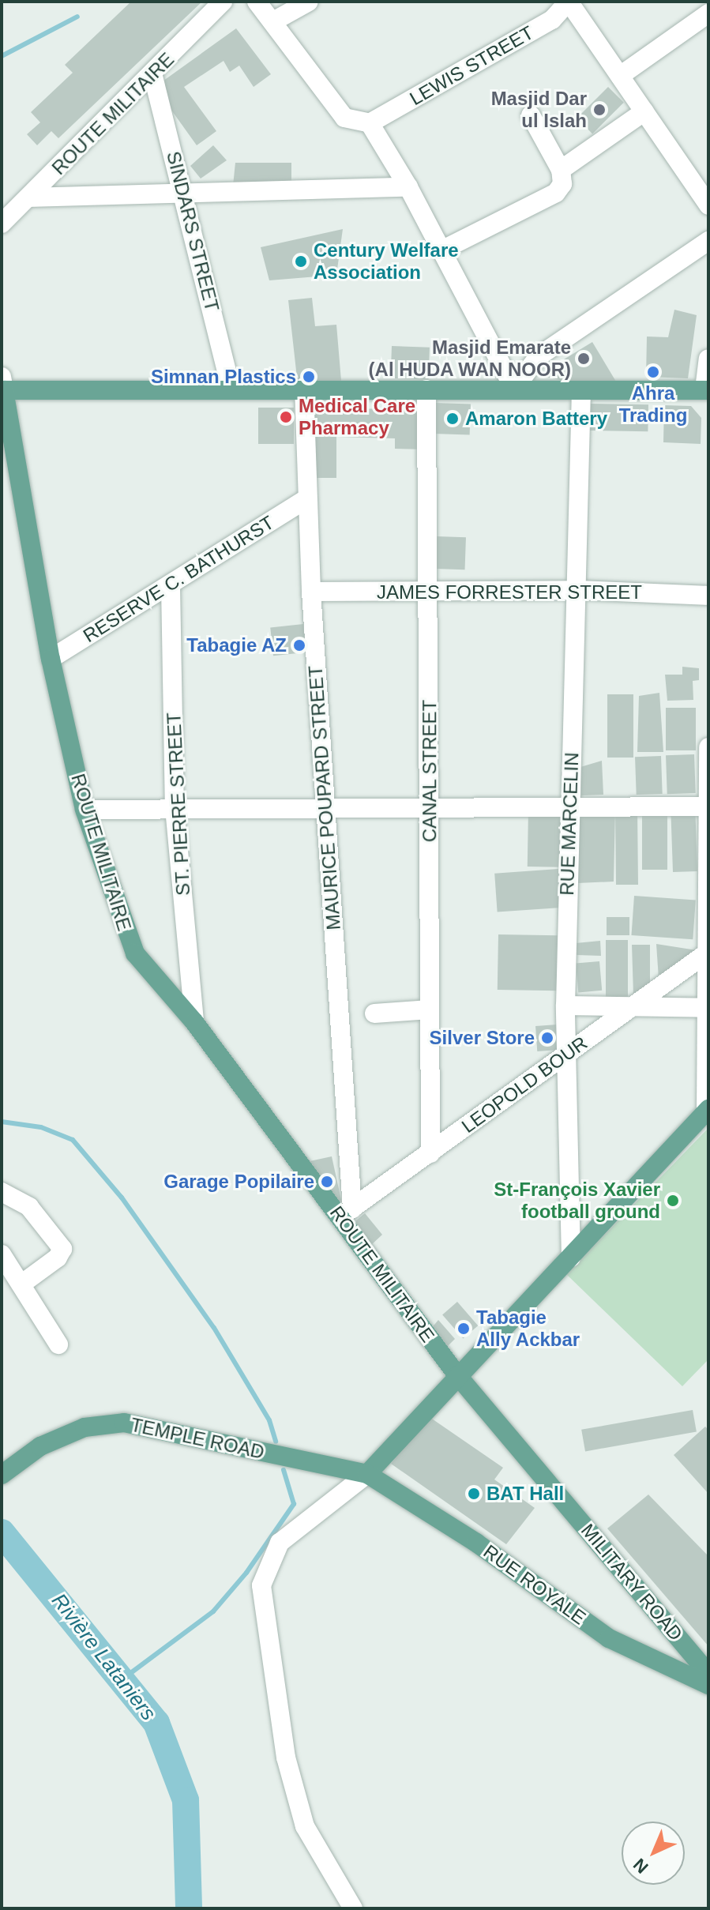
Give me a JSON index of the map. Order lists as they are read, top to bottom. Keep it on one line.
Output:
{"streets":{"main road":["ROUTE MILITAIRE","TEMPLE ROAD","MILITARY ROAD","RUE ROYALE"],"street":["LEWIS STREET","SINDARS STREET","RESERVE C. BATHURST","JAMES FORRESTER STREET","CANAL STREET","MAURICE POUPARD STREET","ST. PIERRE STREET","RUE MARCELIN","LEOPOLD BOUR"]},"crossings":[["ROUTE MILITAIRE","SINDARS STREET"],["ROUTE MILITAIRE","RESERVE C. BATHURST"],["ROUTE MILITAIRE","MAURICE POUPARD STREET"],["ROUTE MILITAIRE","ST. PIERRE STREET"],["ROUTE MILITAIRE","LEOPOLD BOUR"],["ROUTE MILITAIRE","MILITARY ROAD"],["RESERVE C. BATHURST","MAURICE POUPARD STREET"],["RESERVE C. BATHURST","ST. PIERRE STREET"],["JAMES FORRESTER STREET","CANAL STREET"],["JAMES FORRESTER STREET","MAURICE POUPARD STREET"],["JAMES FORRESTER STREET","RUE MARCELIN"],["CANAL STREET","LEOPOLD BOUR"],["MAURICE POUPARD STREET","LEOPOLD BOUR"],["RUE MARCELIN","LEOPOLD BOUR"],["TEMPLE ROAD","RUE ROYALE"]],"water":["Rivière Lataniers"],"places":["Masjid Dar ul Islah","Century Welfare Association","Masjid Emarate (Al HUDA WAN NOOR)","Ahra Trading","Simnan Plastics","Medical Care Pharmacy","Amaron Battery","Tabagie AZ","Silver Store","Garage Popilaire","St-François Xavier football ground","Tabagie Ally Ackbar","BAT Hall"],"north":"bottom left"}
